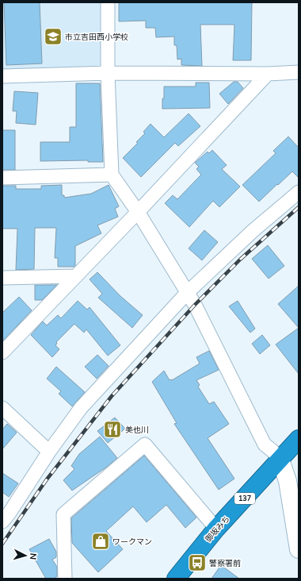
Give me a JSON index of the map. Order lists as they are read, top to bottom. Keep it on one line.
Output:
{"streets":{"highway":["137","御坂みち"]},"places":{"school or university":["市立吉田西小学校"],"restaurant":["美也川"],"shop":["ワークマン"],"bus stop":["警察署前"]},"north":"right"}
